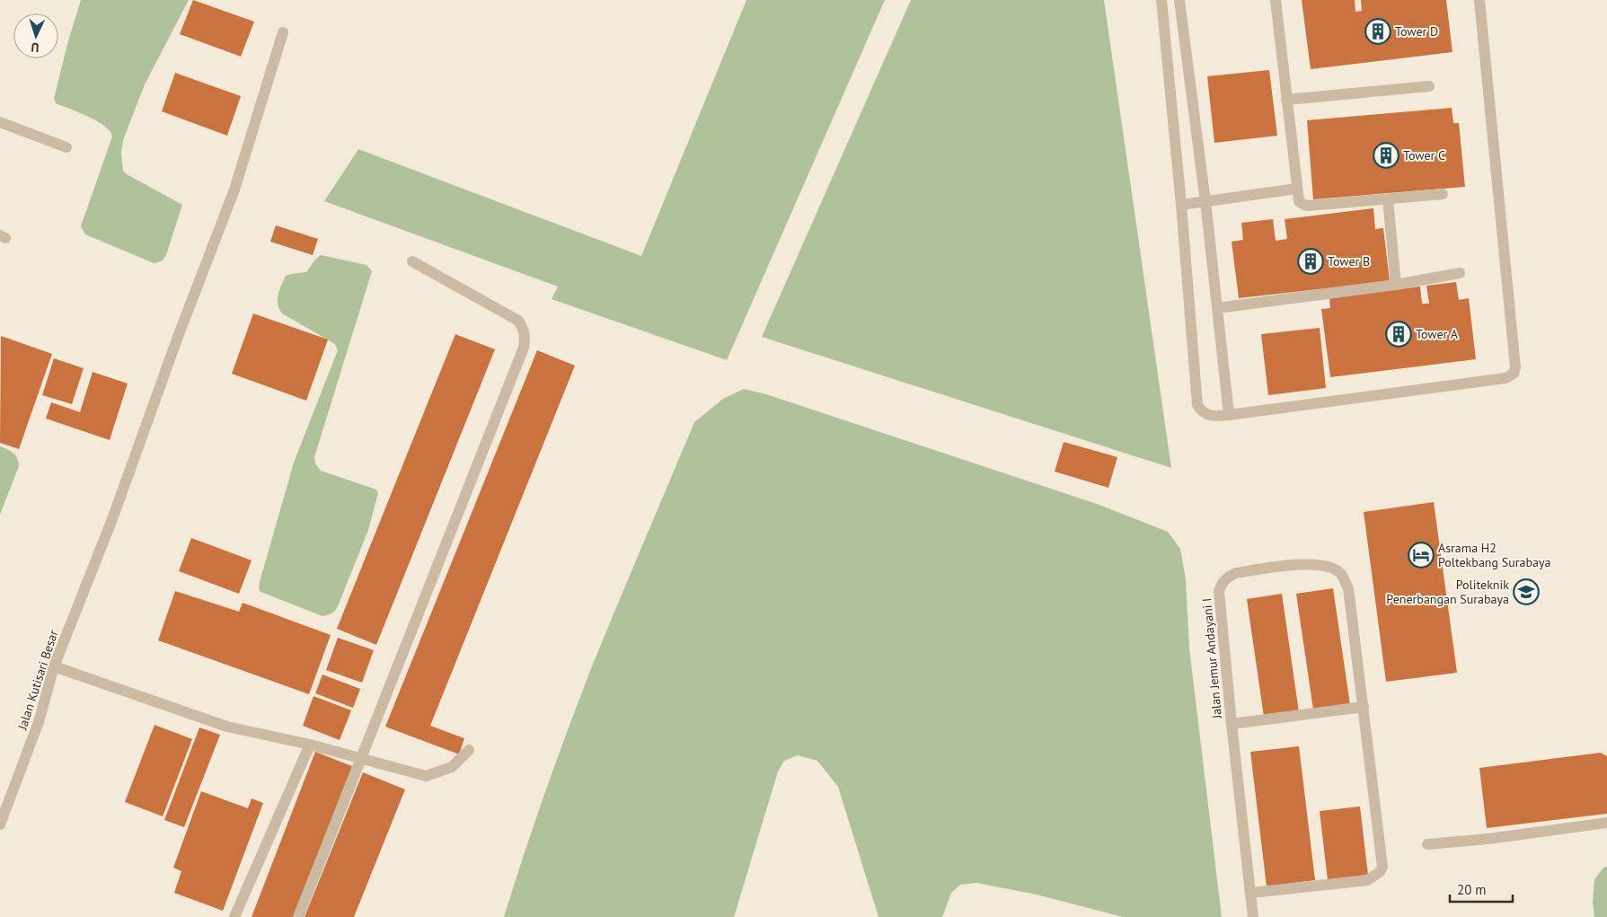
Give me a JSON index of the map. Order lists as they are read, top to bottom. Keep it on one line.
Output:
{"streets":{"street":["Jalan Jemur Andayani I","Jalan Kutisari Besar"]},"places":{"building":["Tower D","Tower C","Tower B","Tower A"],"hotel":["Asrama H2 Poltekbang Surabaya"],"school or university":["Politeknik Penerbangan Surabaya"]},"scale_bar":"20 m","north":"bottom"}
